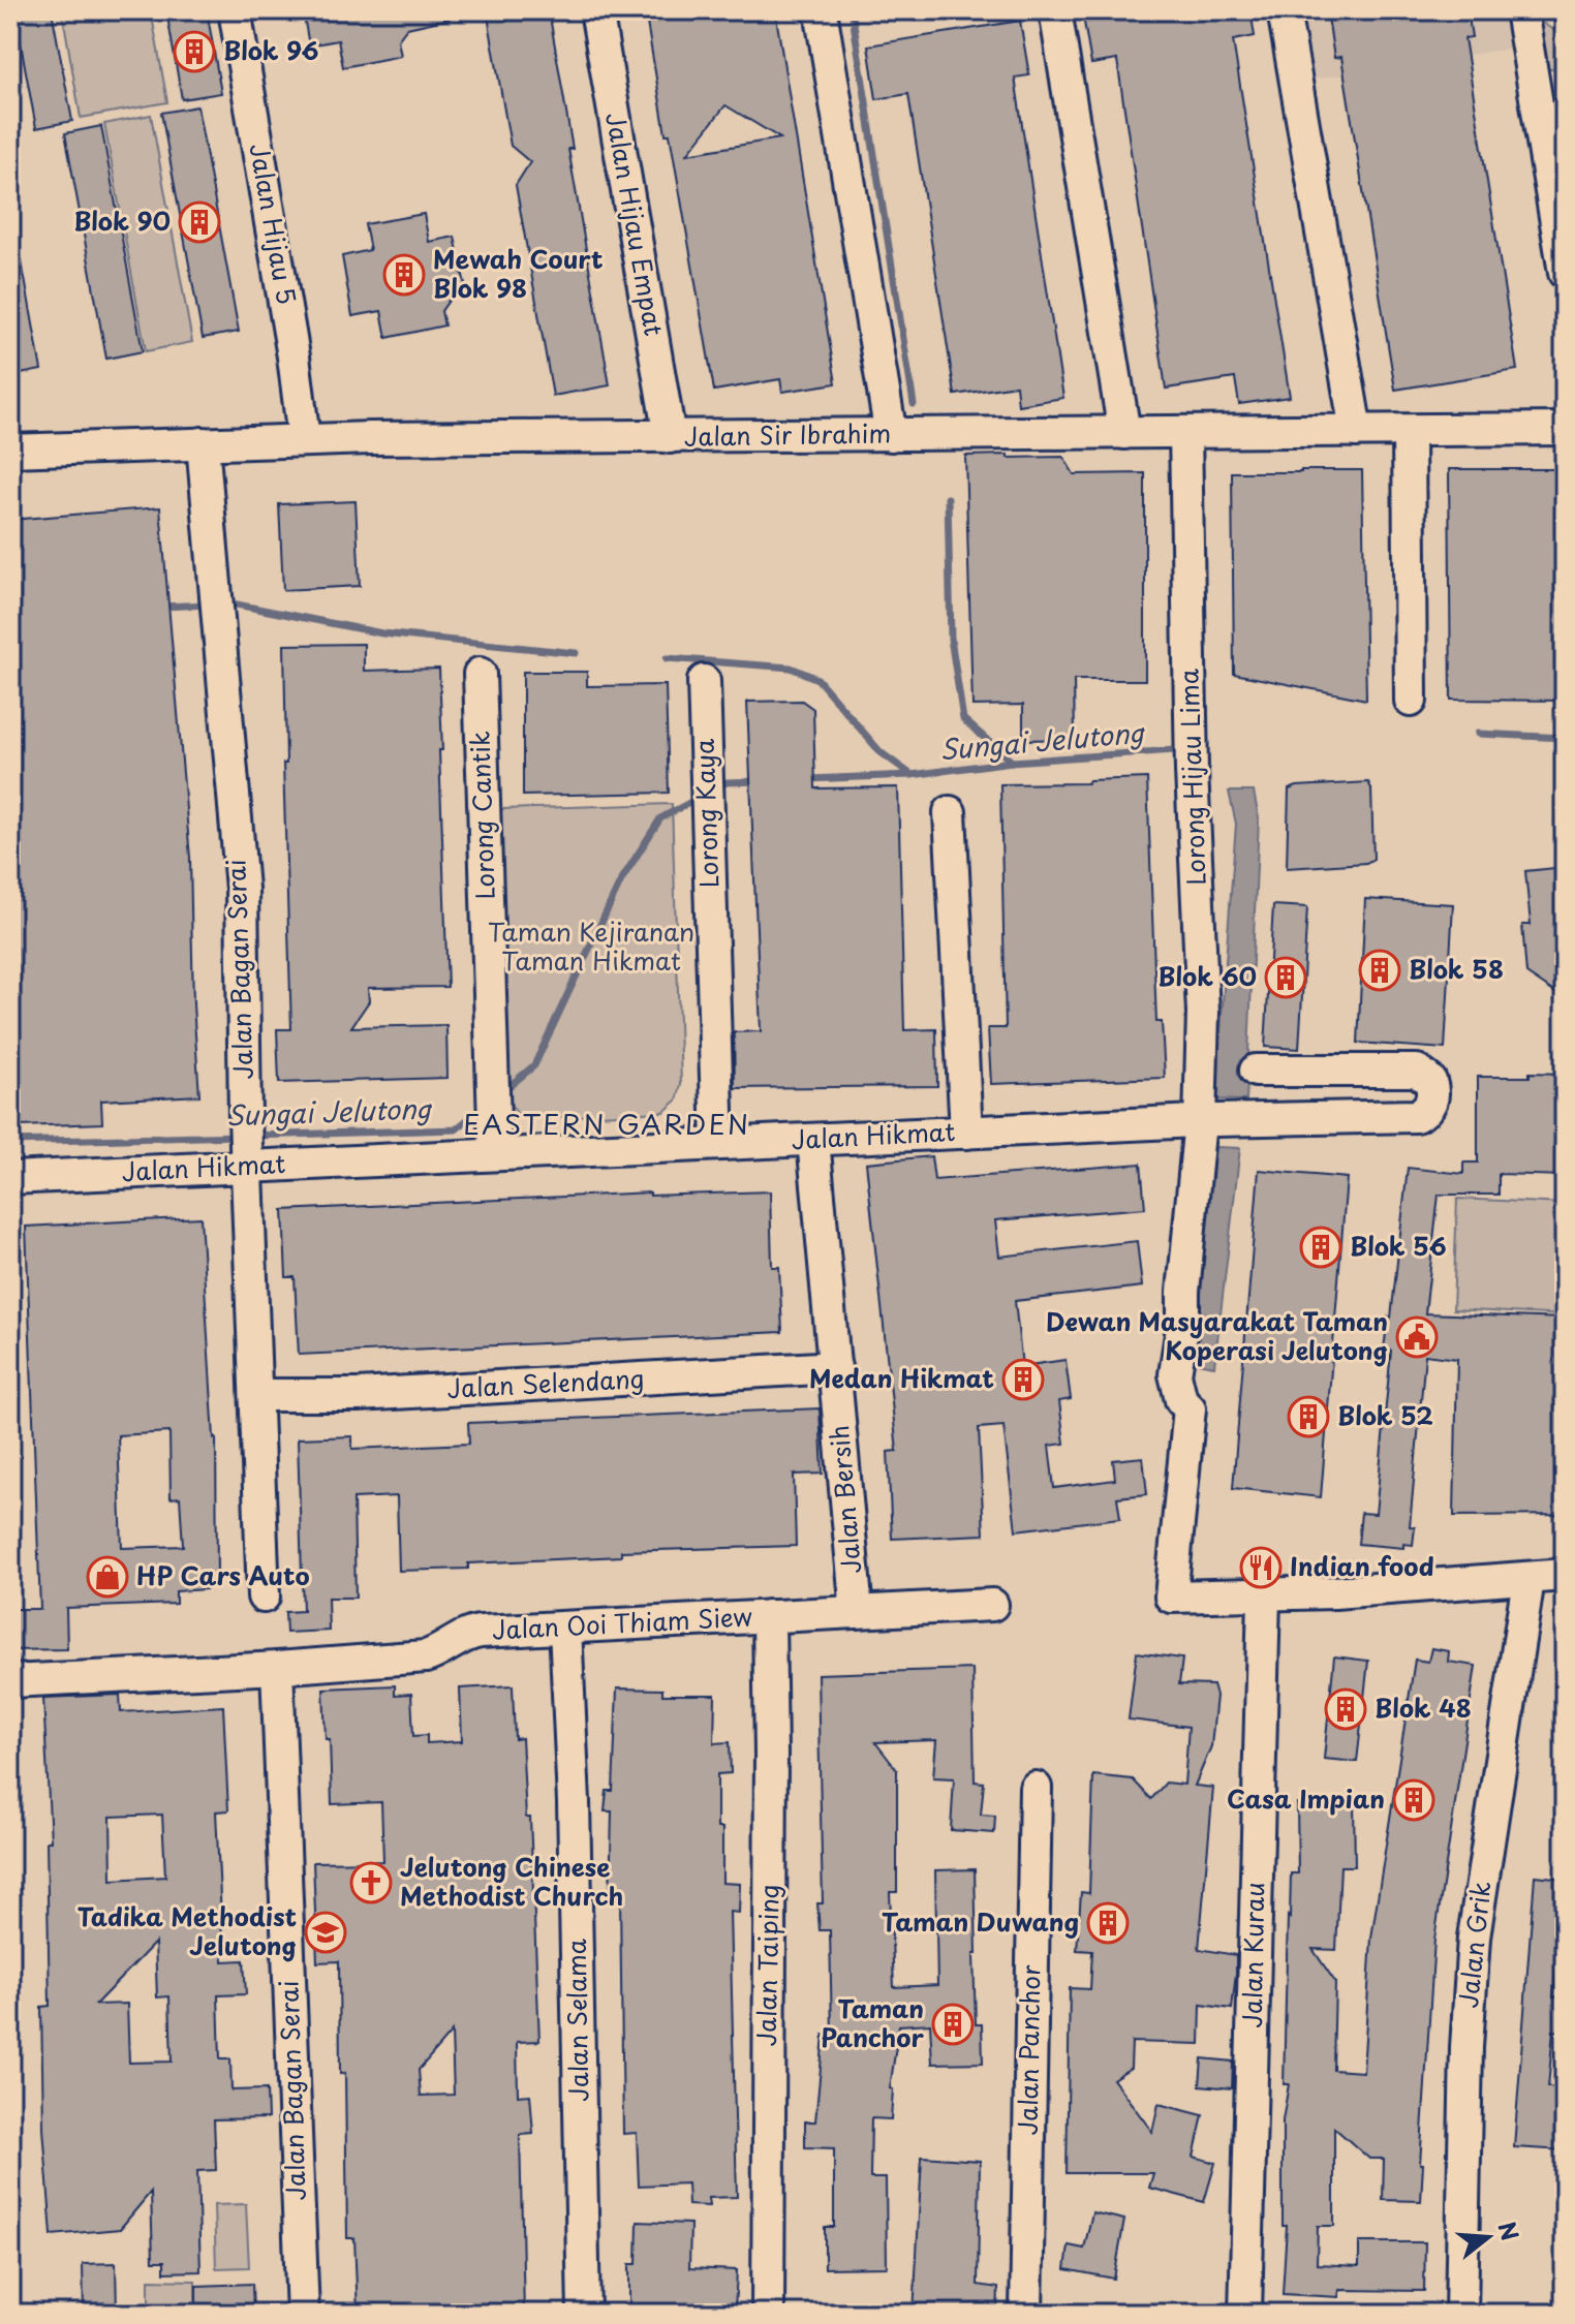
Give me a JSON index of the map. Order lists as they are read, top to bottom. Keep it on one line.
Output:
{"streets":{"street":["Jalan Hijau 5","Jalan Hijau Empat","Jalan Sir Ibrahim","Lorong Hijau Lima","Lorong Kaya","Lorong Cantik","Jalan Bagan Serai","Jalan Hikmat","Jalan Selendang","Jalan Bersih","Jalan Ooi Thiam Siew","Jalan Grik","Jalan Kurau","Jalan Taiping","Jalan Selama","Jalan Panchor"]},"crossings":[["Jalan Hijau 5","Jalan Sir Ibrahim"],["Jalan Hijau Empat","Jalan Sir Ibrahim"],["Jalan Sir Ibrahim","Lorong Hijau Lima"],["Jalan Sir Ibrahim","Jalan Bagan Serai"],["Lorong Hijau Lima","Jalan Hikmat"],["Lorong Hijau Lima","Jalan Kurau"],["Lorong Kaya","Jalan Hikmat"],["Lorong Cantik","Jalan Hikmat"],["Jalan Bagan Serai","Jalan Hikmat"],["Jalan Bagan Serai","Jalan Selendang"],["Jalan Bagan Serai","Jalan Ooi Thiam Siew"],["Jalan Hikmat","Jalan Bersih"],["Jalan Selendang","Jalan Bersih"],["Jalan Bersih","Jalan Ooi Thiam Siew"],["Jalan Ooi Thiam Siew","Jalan Taiping"],["Jalan Ooi Thiam Siew","Jalan Selama"]],"districts":["EASTERN GARDEN"],"water":["Sungai Jelutong"],"parks":["Taman Kejiranan Taman Hikmat"],"places":{"building":["Blok 96","Blok 90","Mewah Court Blok 98","Blok 58","Blok 60","Blok 56","Medan Hikmat","Blok 52","Blok 48","Casa Impian","Taman Duwang","Taman Panchor"],"public building":["Dewan Masyarakat Taman Koperasi Jelutong"],"restaurant":["Indian food"],"shop":["HP Cars Auto"],"church":["Jelutong Chinese Methodist Church"],"school or university":["Tadika Methodist Jelutong"]},"north":"right"}
